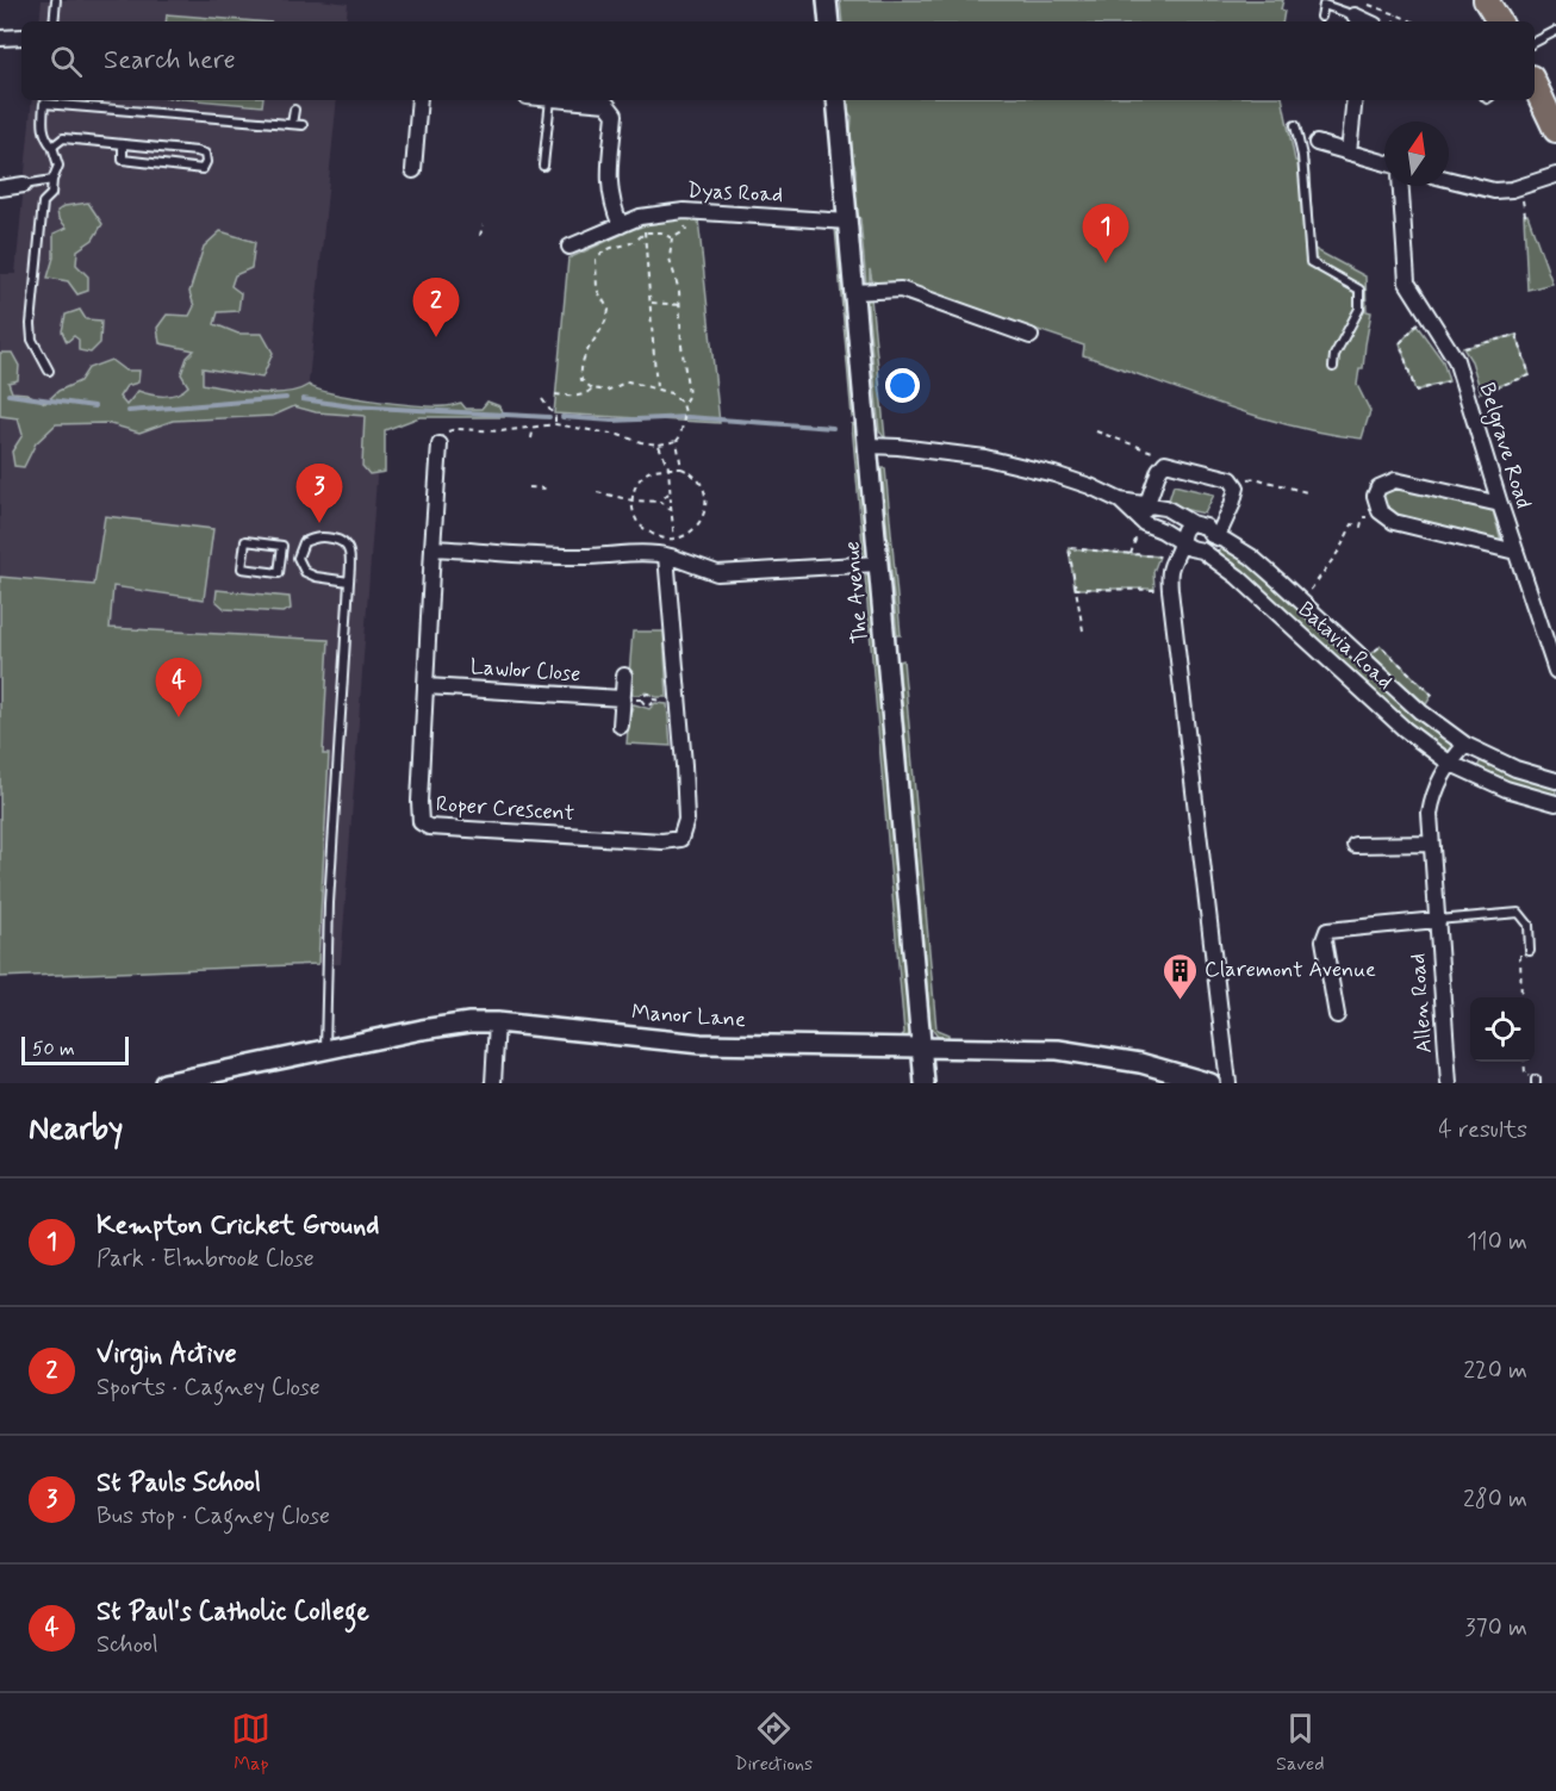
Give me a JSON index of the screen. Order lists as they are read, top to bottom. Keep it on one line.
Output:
{"streets":{"street":["Dyas Road","Belgrave Road","The Avenue","Batavia Road","Lawlor Close","Roper Crescent","Allen Road","Manor Lane"]},"crossings":[["Dyas Road","The Avenue"],["The Avenue","Batavia Road"],["The Avenue","Manor Lane"],["Batavia Road","Allen Road"],["Lawlor Close","Roper Crescent"]],"places":{"building":["Claremont Avenue"]},"scale_bar":"50 m","north":"top","page":{"search":"Search here","pins":["1","2","3","4"],"scale":"50 m","heading":["Nearby","4 results"],"list":[{"mark":"1","name":"Kempton Cricket Ground","note":"Park · Elmbrook Close","value":"110 m"},{"mark":"2","name":"Virgin Active","note":"Sports · Cagney Close","value":"220 m"},{"mark":"3","name":"St Pauls School","note":"Bus stop · Cagney Close","value":"280 m"},{"mark":"4","name":"St Paul's Catholic College","note":"School","value":"370 m"}],"nav":["Map","Directions","Saved"]}}
